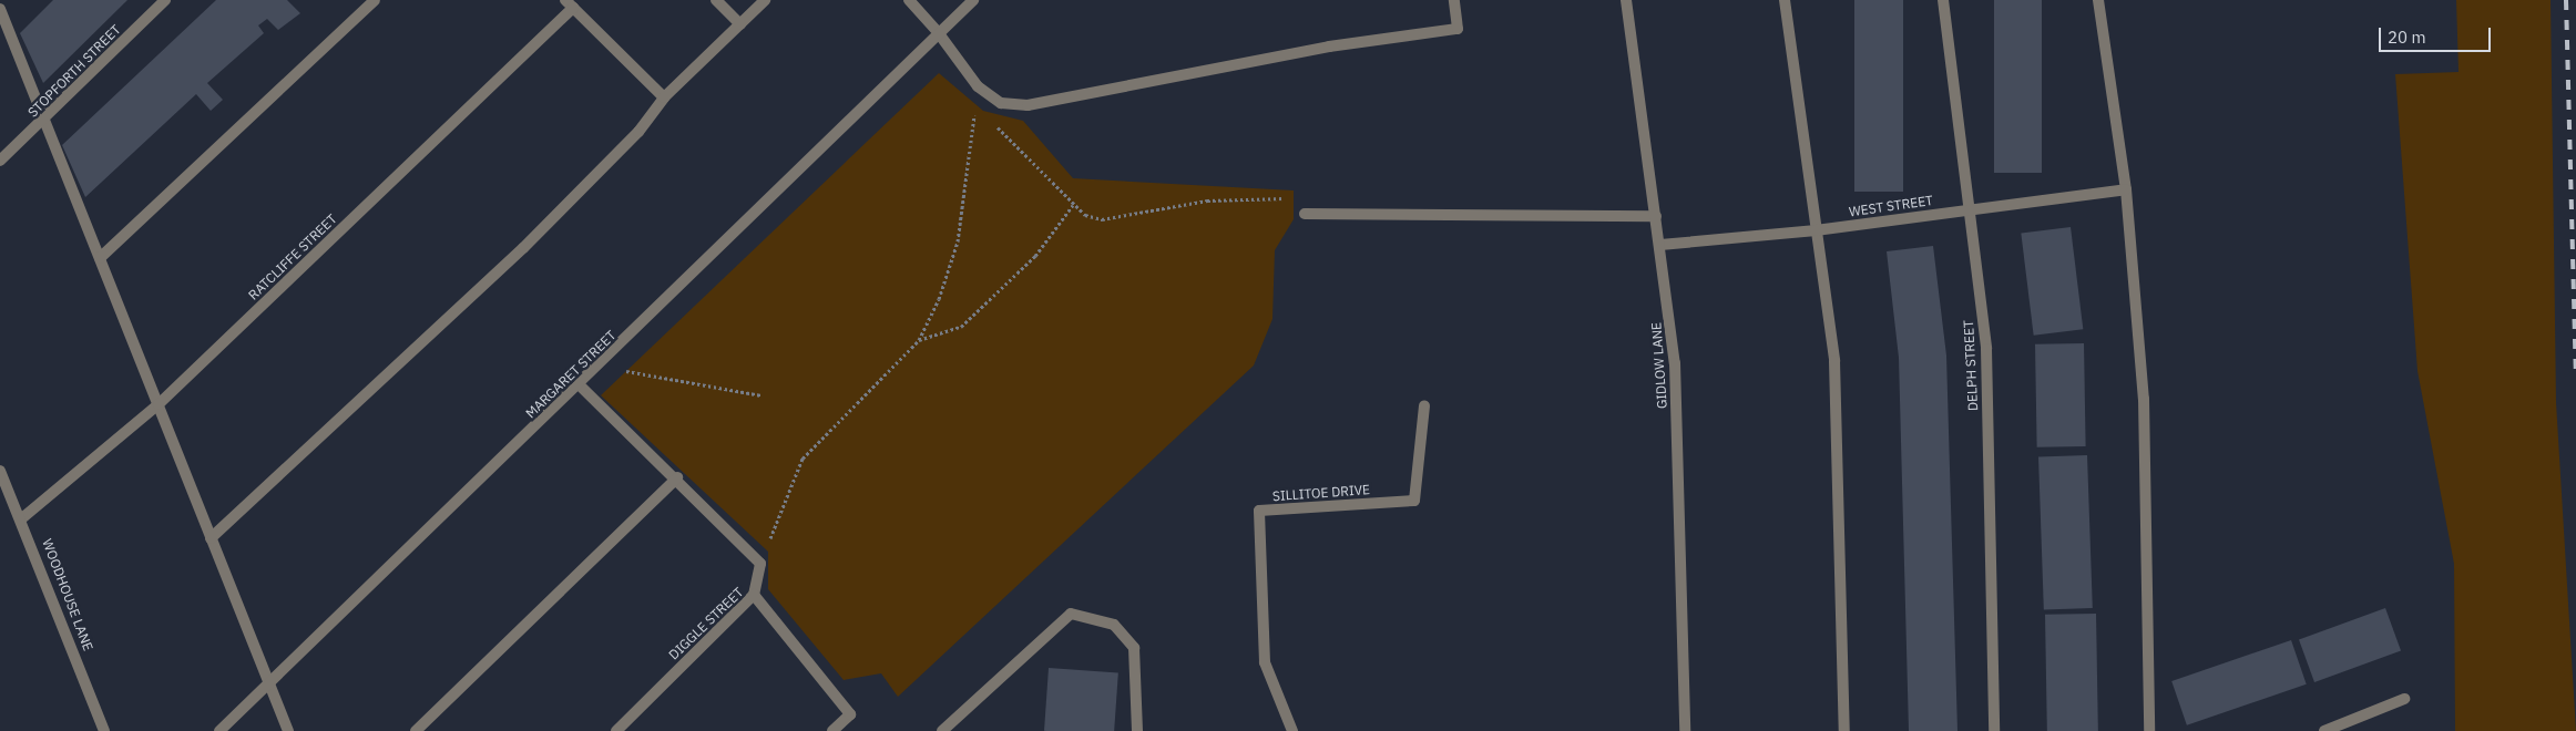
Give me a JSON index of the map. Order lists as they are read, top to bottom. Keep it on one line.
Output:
{"streets":{"street":["STOPFORTH STREET","WEST STREET","RATCLIFFE STREET","GIDLOW LANE","DELPH STREET","MARGARET STREET","SILLITOE DRIVE","WOODHOUSE LANE","DIGGLE STREET"]},"crossings":[["WEST STREET","GIDLOW LANE"],["WEST STREET","DELPH STREET"],["RATCLIFFE STREET","WOODHOUSE LANE"]],"scale_bar":"20 m"}
